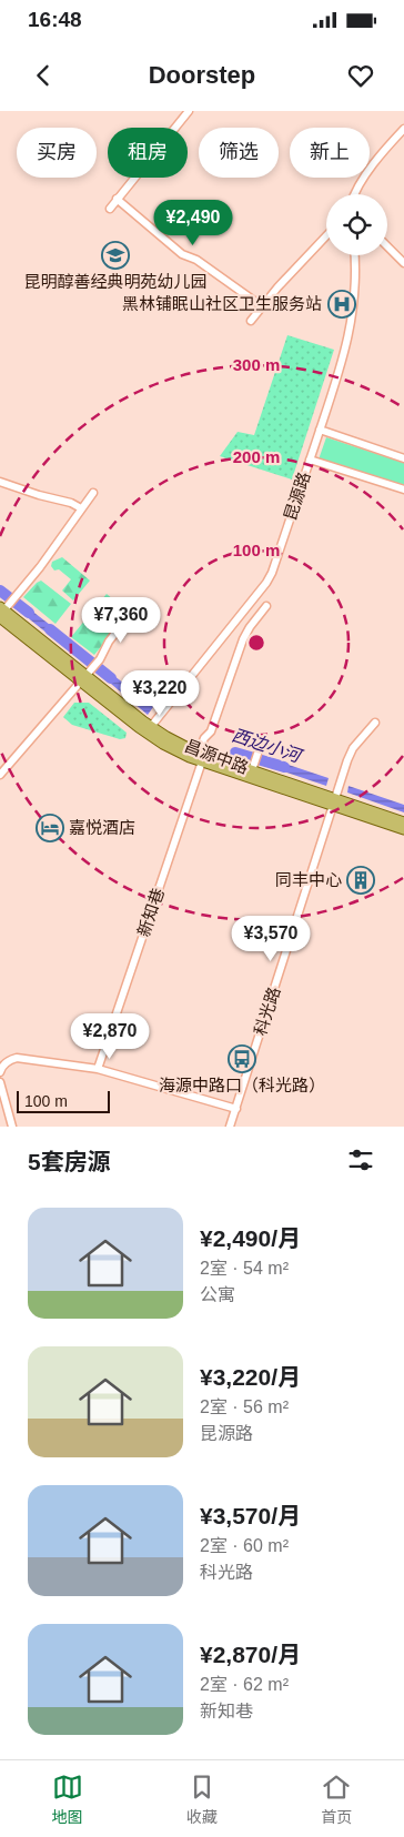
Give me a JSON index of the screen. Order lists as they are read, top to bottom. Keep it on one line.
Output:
{"streets":{"main road":["昌源中路"],"street":["昆源路","新知巷","科光路"]},"crossings":[["昆源路","昌源中路"],["昌源中路","新知巷"],["昌源中路","科光路"]],"water":["西边小河"],"places":{"school or university":["昆明醇善经典明苑幼儿园"],"hospital":["黑林铺眠山社区卫生服务站"],"hotel":["嘉悦酒店"],"building":["同丰中心"],"bus stop":["海源中路口（科光路）"]},"scale_bar":"100 m","page":{"status":"16:48","header":"Doorstep","chip":["买房","租房","筛选","新上"],"price":["¥2,490","¥7,360","¥3,220","¥3,570","¥2,870"],"scale":"100 m","heading":"5套房源","list":[{"name":"¥2,490/月","note":"2室 · 54 m² · 公寓"},{"name":"¥3,220/月","note":"2室 · 56 m² · 昆源路"},{"name":"¥3,570/月","note":"2室 · 60 m² · 科光路"},{"name":"¥2,870/月","note":"2室 · 62 m² · 新知巷"}],"tabs":["地图","收藏","首页"]},"rings":["300 m","200 m","100 m"]}
